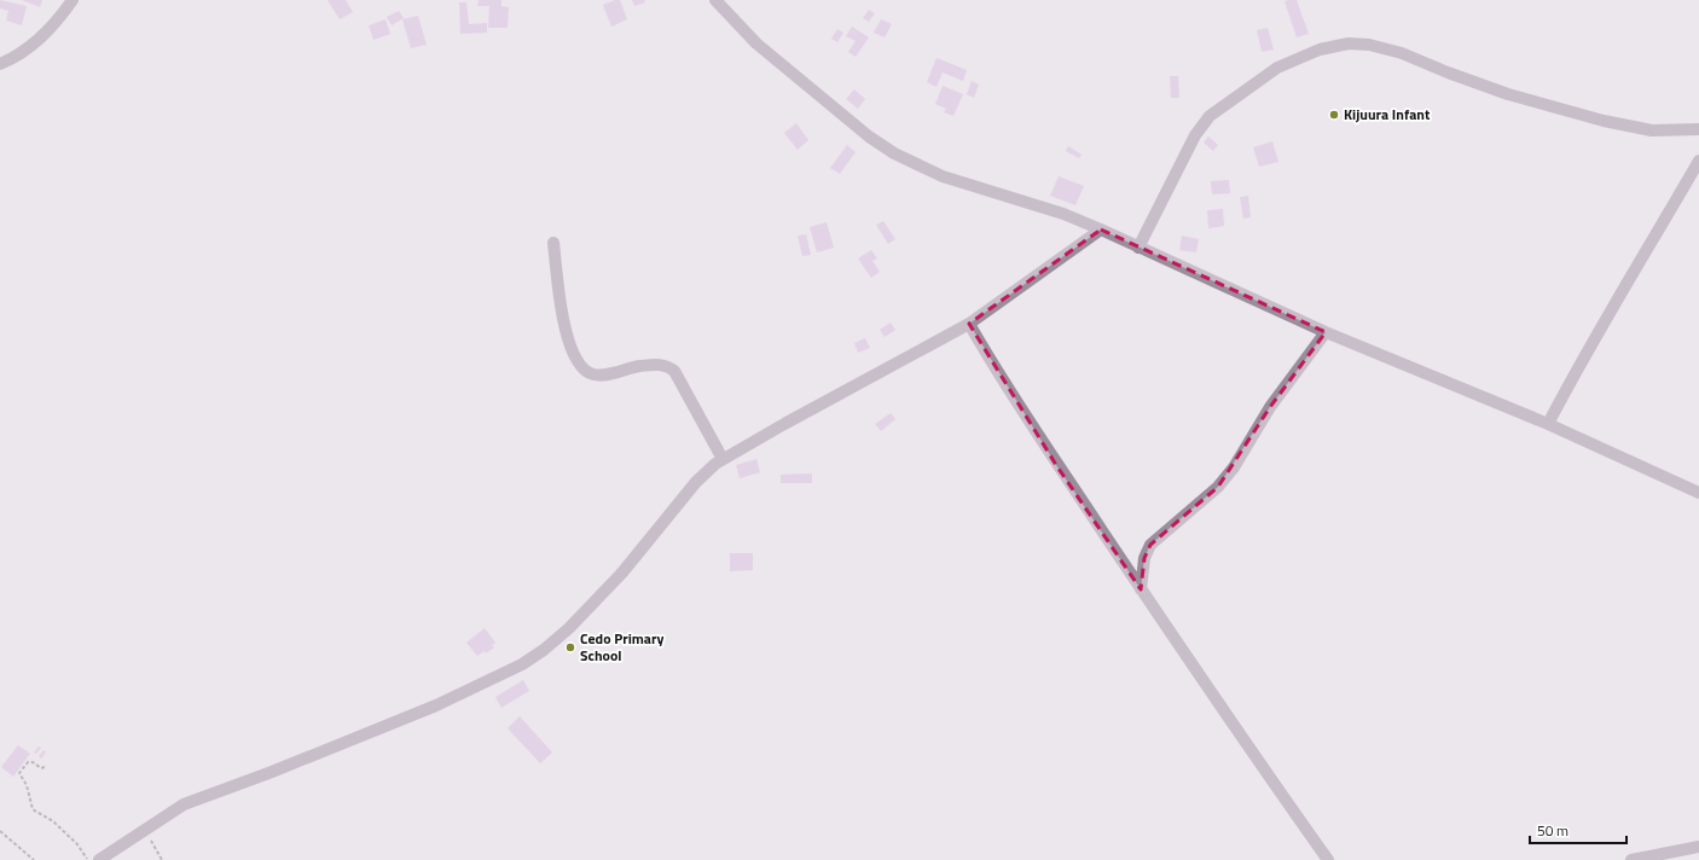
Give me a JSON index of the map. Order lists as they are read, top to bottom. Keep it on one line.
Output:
{"places":["Kijuura Infant","Cedo Primary School"],"scale_bar":"50 m"}
